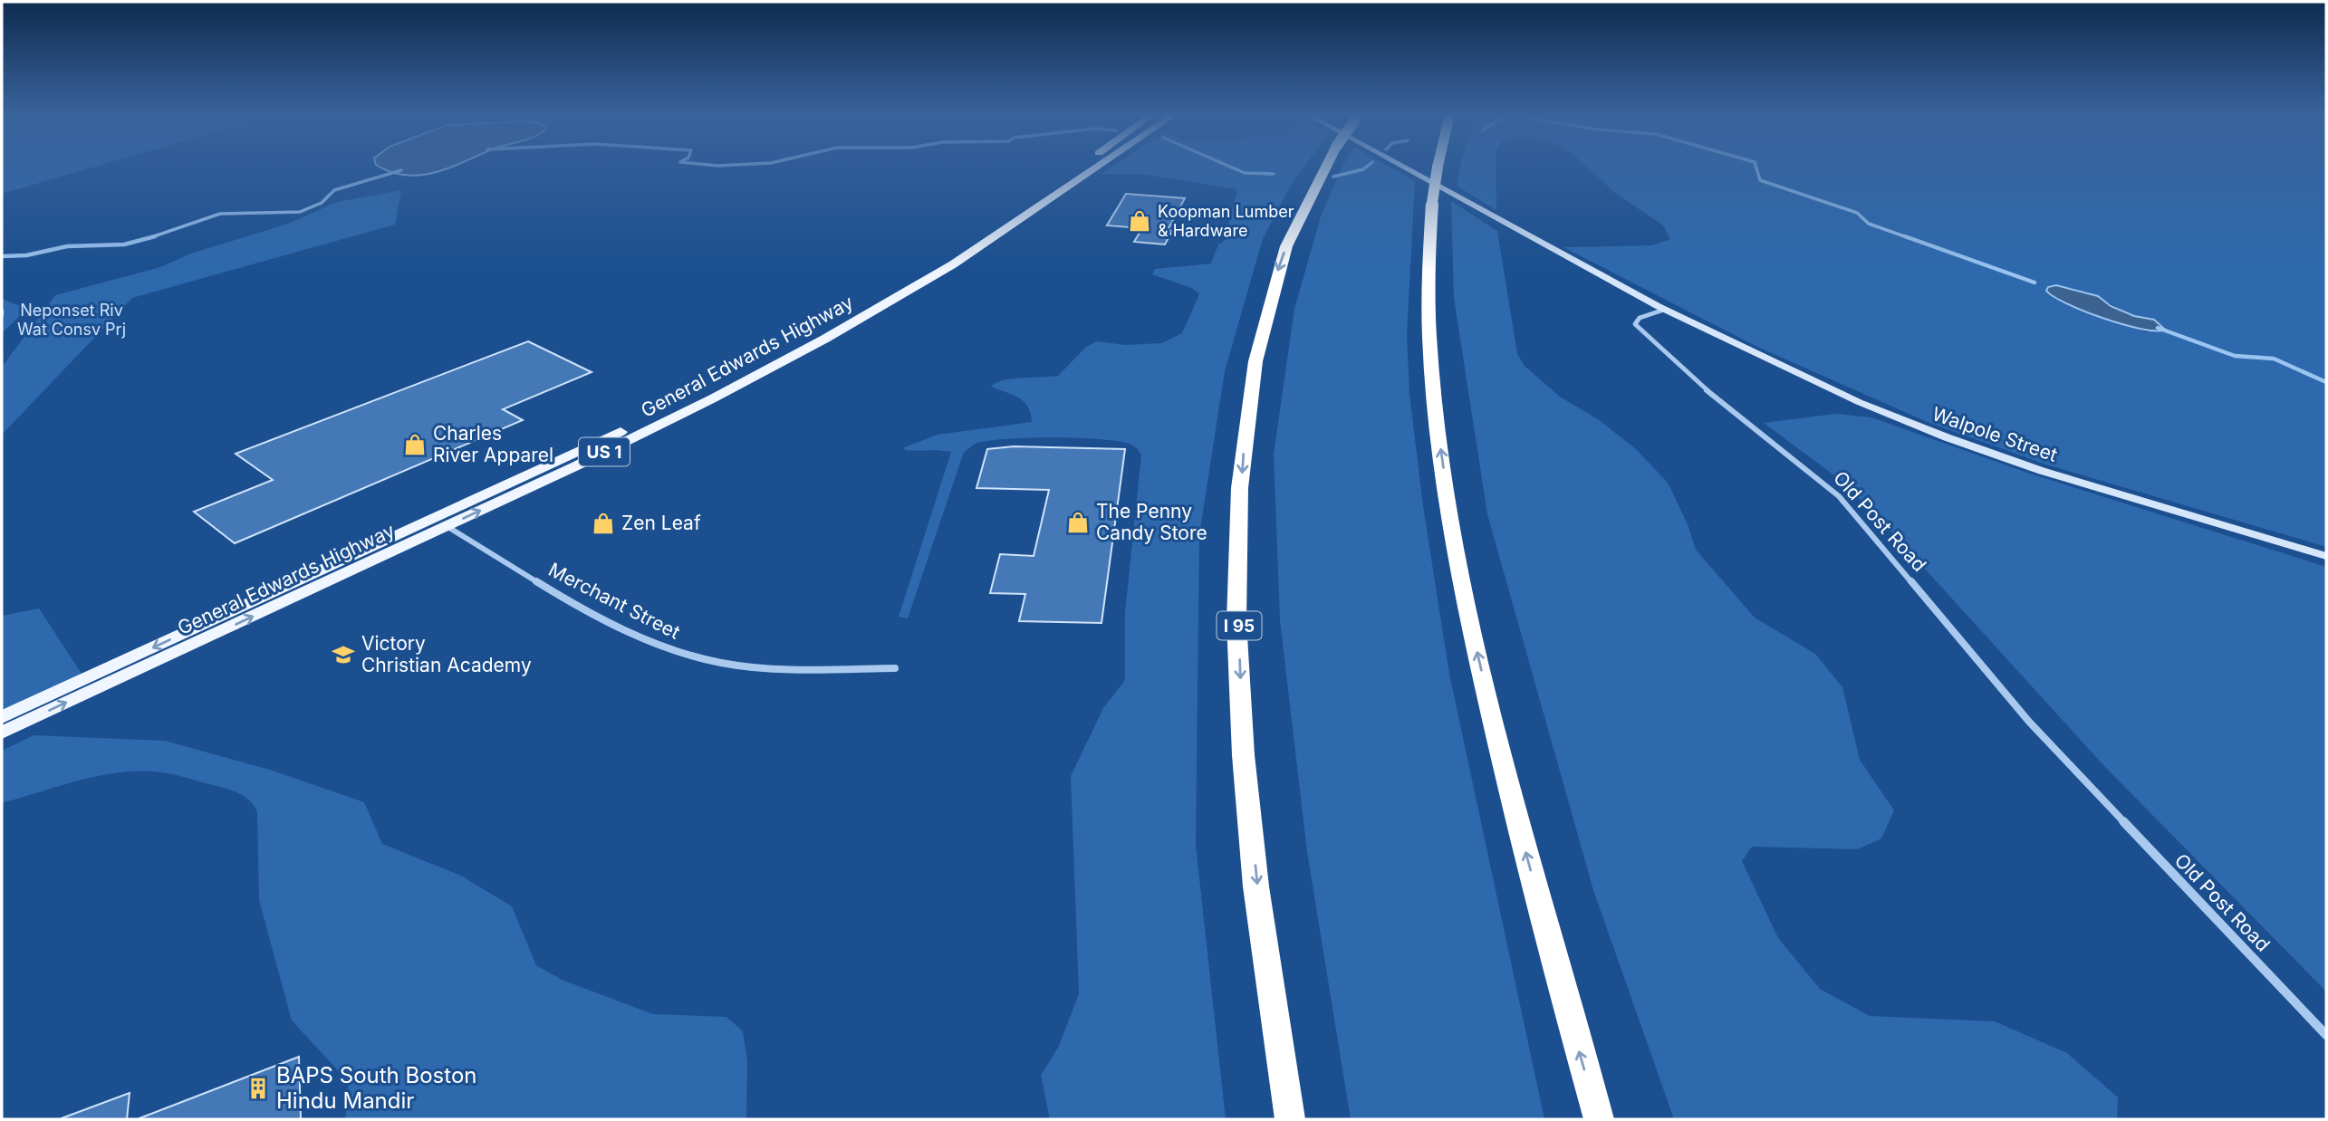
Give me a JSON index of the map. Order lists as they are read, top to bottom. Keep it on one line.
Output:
{"streets":{"highway":["I 95"],"main road":["General Edwards Highway","Walpole Street","US 1"],"street":["Old Post Road","Merchant Street"]},"crossings":[["General Edwards Highway","Merchant Street"],["Walpole Street","Old Post Road"]],"parks":["Neponset Riv Wat Consv Prj"],"places":{"shop":["Koopman Lumber & Hardware","Charles River Apparel","The Penny Candy Store","Zen Leaf"],"school or university":["Victory Christian Academy"],"building":["BAPS South Boston Hindu Mandir"]}}
